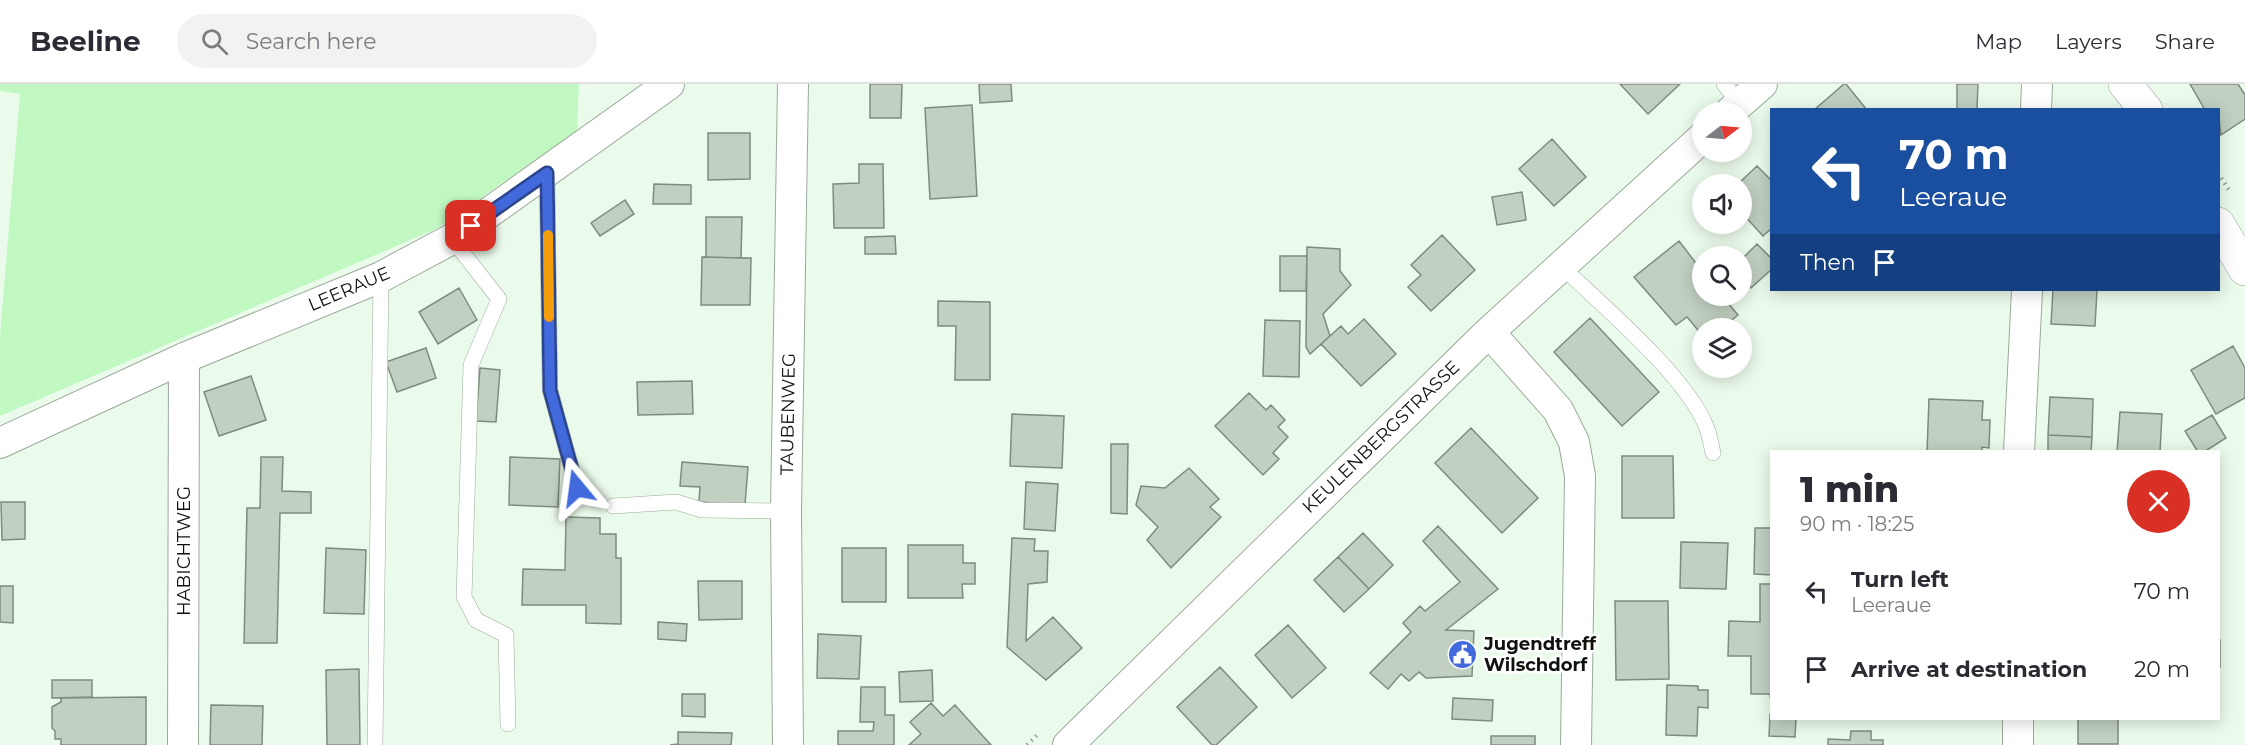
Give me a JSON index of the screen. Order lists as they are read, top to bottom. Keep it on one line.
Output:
{"streets":{"street":["LEERAUE","TAUBENWEG","KEULENBERGSTRASSE","HABICHTWEG"]},"crossings":[["LEERAUE","HABICHTWEG"]],"places":{"public building":["Jugendtreff Wilschdorf"]},"north":"right","page":{"header":"Beeline","search":"Search here","nav":["Map","Layers","Share"],"turn":["70 m","Leeraue"],"then":"Then","heading":["1 min","90 m · 18:25"],"list":[{"name":"Turn left","note":"Leeraue","value":"70 m"},{"name":"Arrive at destination","value":"20 m"}]}}
